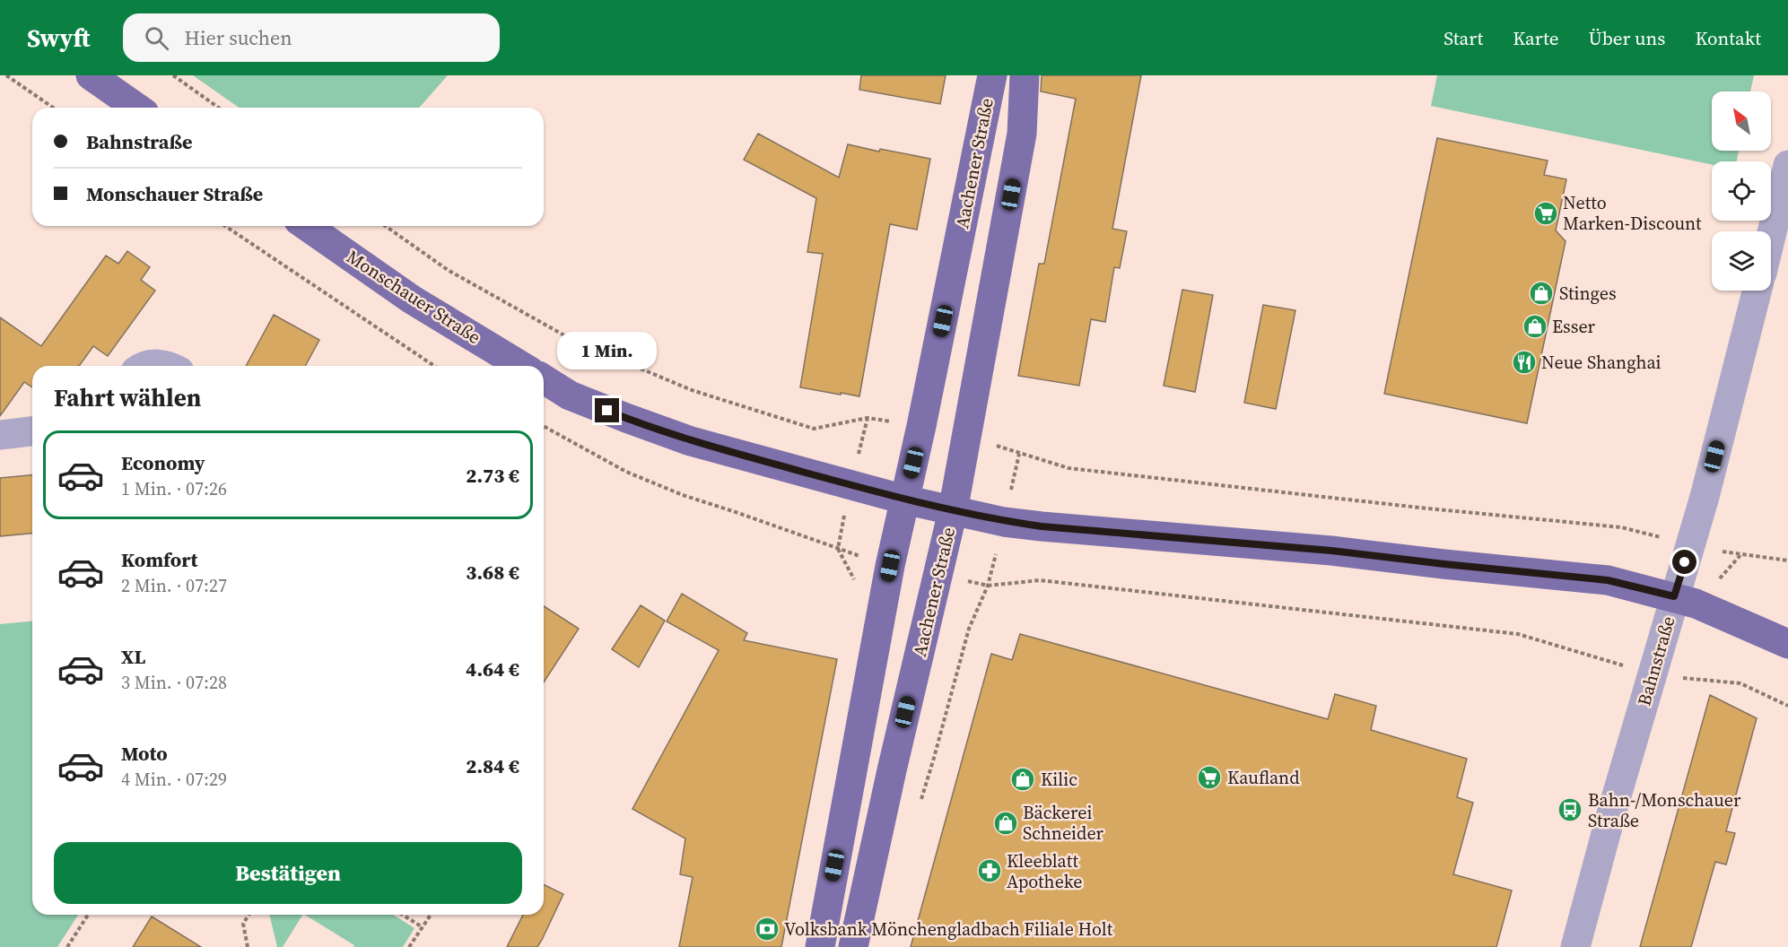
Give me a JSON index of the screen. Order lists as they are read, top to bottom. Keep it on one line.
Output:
{"streets":{"main road":["Aachener Straße","Monschauer Straße"],"street":["Bahnstraße"]},"places":{"supermarket":["Netto Marken-Discount","Kaufland"],"shop":["Stinges","Esser","Kilic","Bäckerei Schneider"],"restaurant":["Neue Shanghai"],"bus stop":["Bahn-/Monschauer Straße"],"pharmacy":["Kleeblatt Apotheke"],"bank":["Volksbank Mönchengladbach Filiale Holt"]},"north":"top left","page":{"header":"Swyft","search":"Hier suchen","nav":["Start","Karte","Über uns","Kontakt"],"banner":["Bahnstraße","Monschauer Straße"],"bubble":"1 Min.","heading":"Fahrt wählen","list":[{"name":"Economy","note":"1 Min. · 07:26","value":"2.73 €"},{"name":"Komfort","note":"2 Min. · 07:27","value":"3.68 €"},{"name":"XL","note":"3 Min. · 07:28","value":"4.64 €"},{"name":"Moto","note":"4 Min. · 07:29","value":"2.84 €"}],"buttons":"Bestätigen"}}
